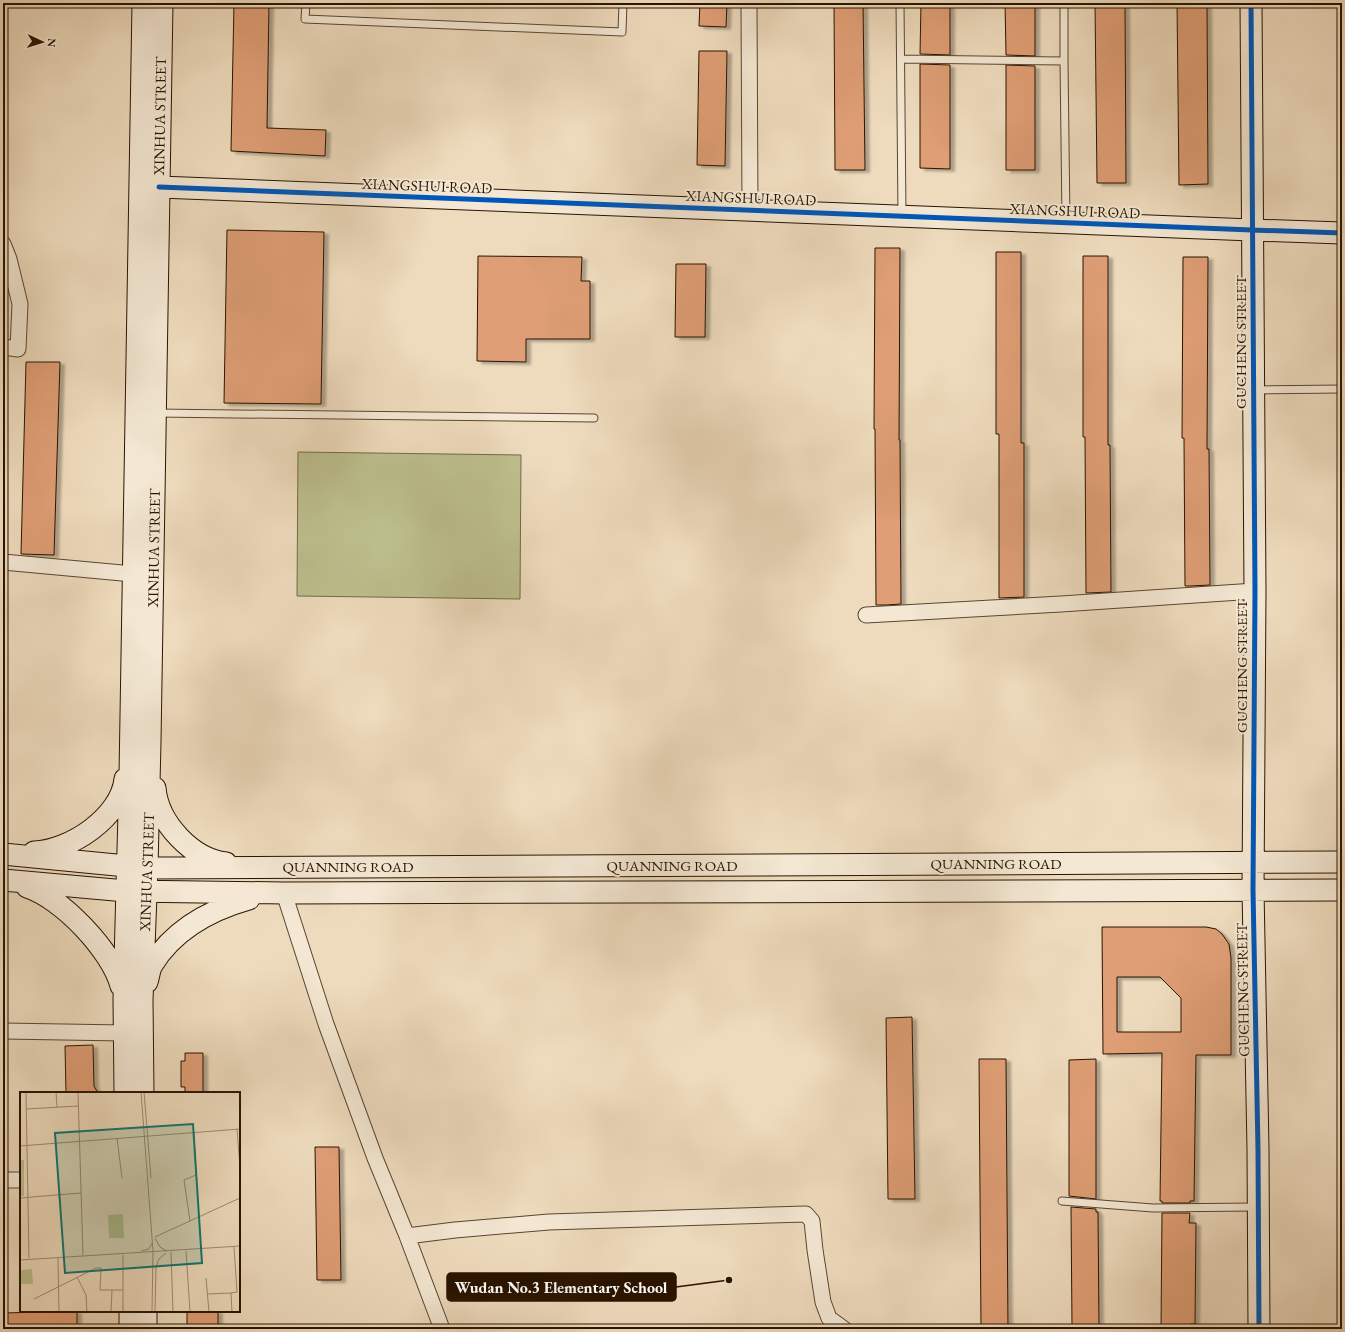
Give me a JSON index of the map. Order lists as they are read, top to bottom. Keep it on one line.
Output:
{"streets":{"main road":["XINHUA STREET","XIANGSHUI ROAD","GUCHENG STREET","QUANNING ROAD"]},"crossings":[["XINHUA STREET","XIANGSHUI ROAD"],["XINHUA STREET","QUANNING ROAD"],["XIANGSHUI ROAD","GUCHENG STREET"],["GUCHENG STREET","QUANNING ROAD"]],"places":["Wudan No.3 Elementary School"],"north":"right"}
